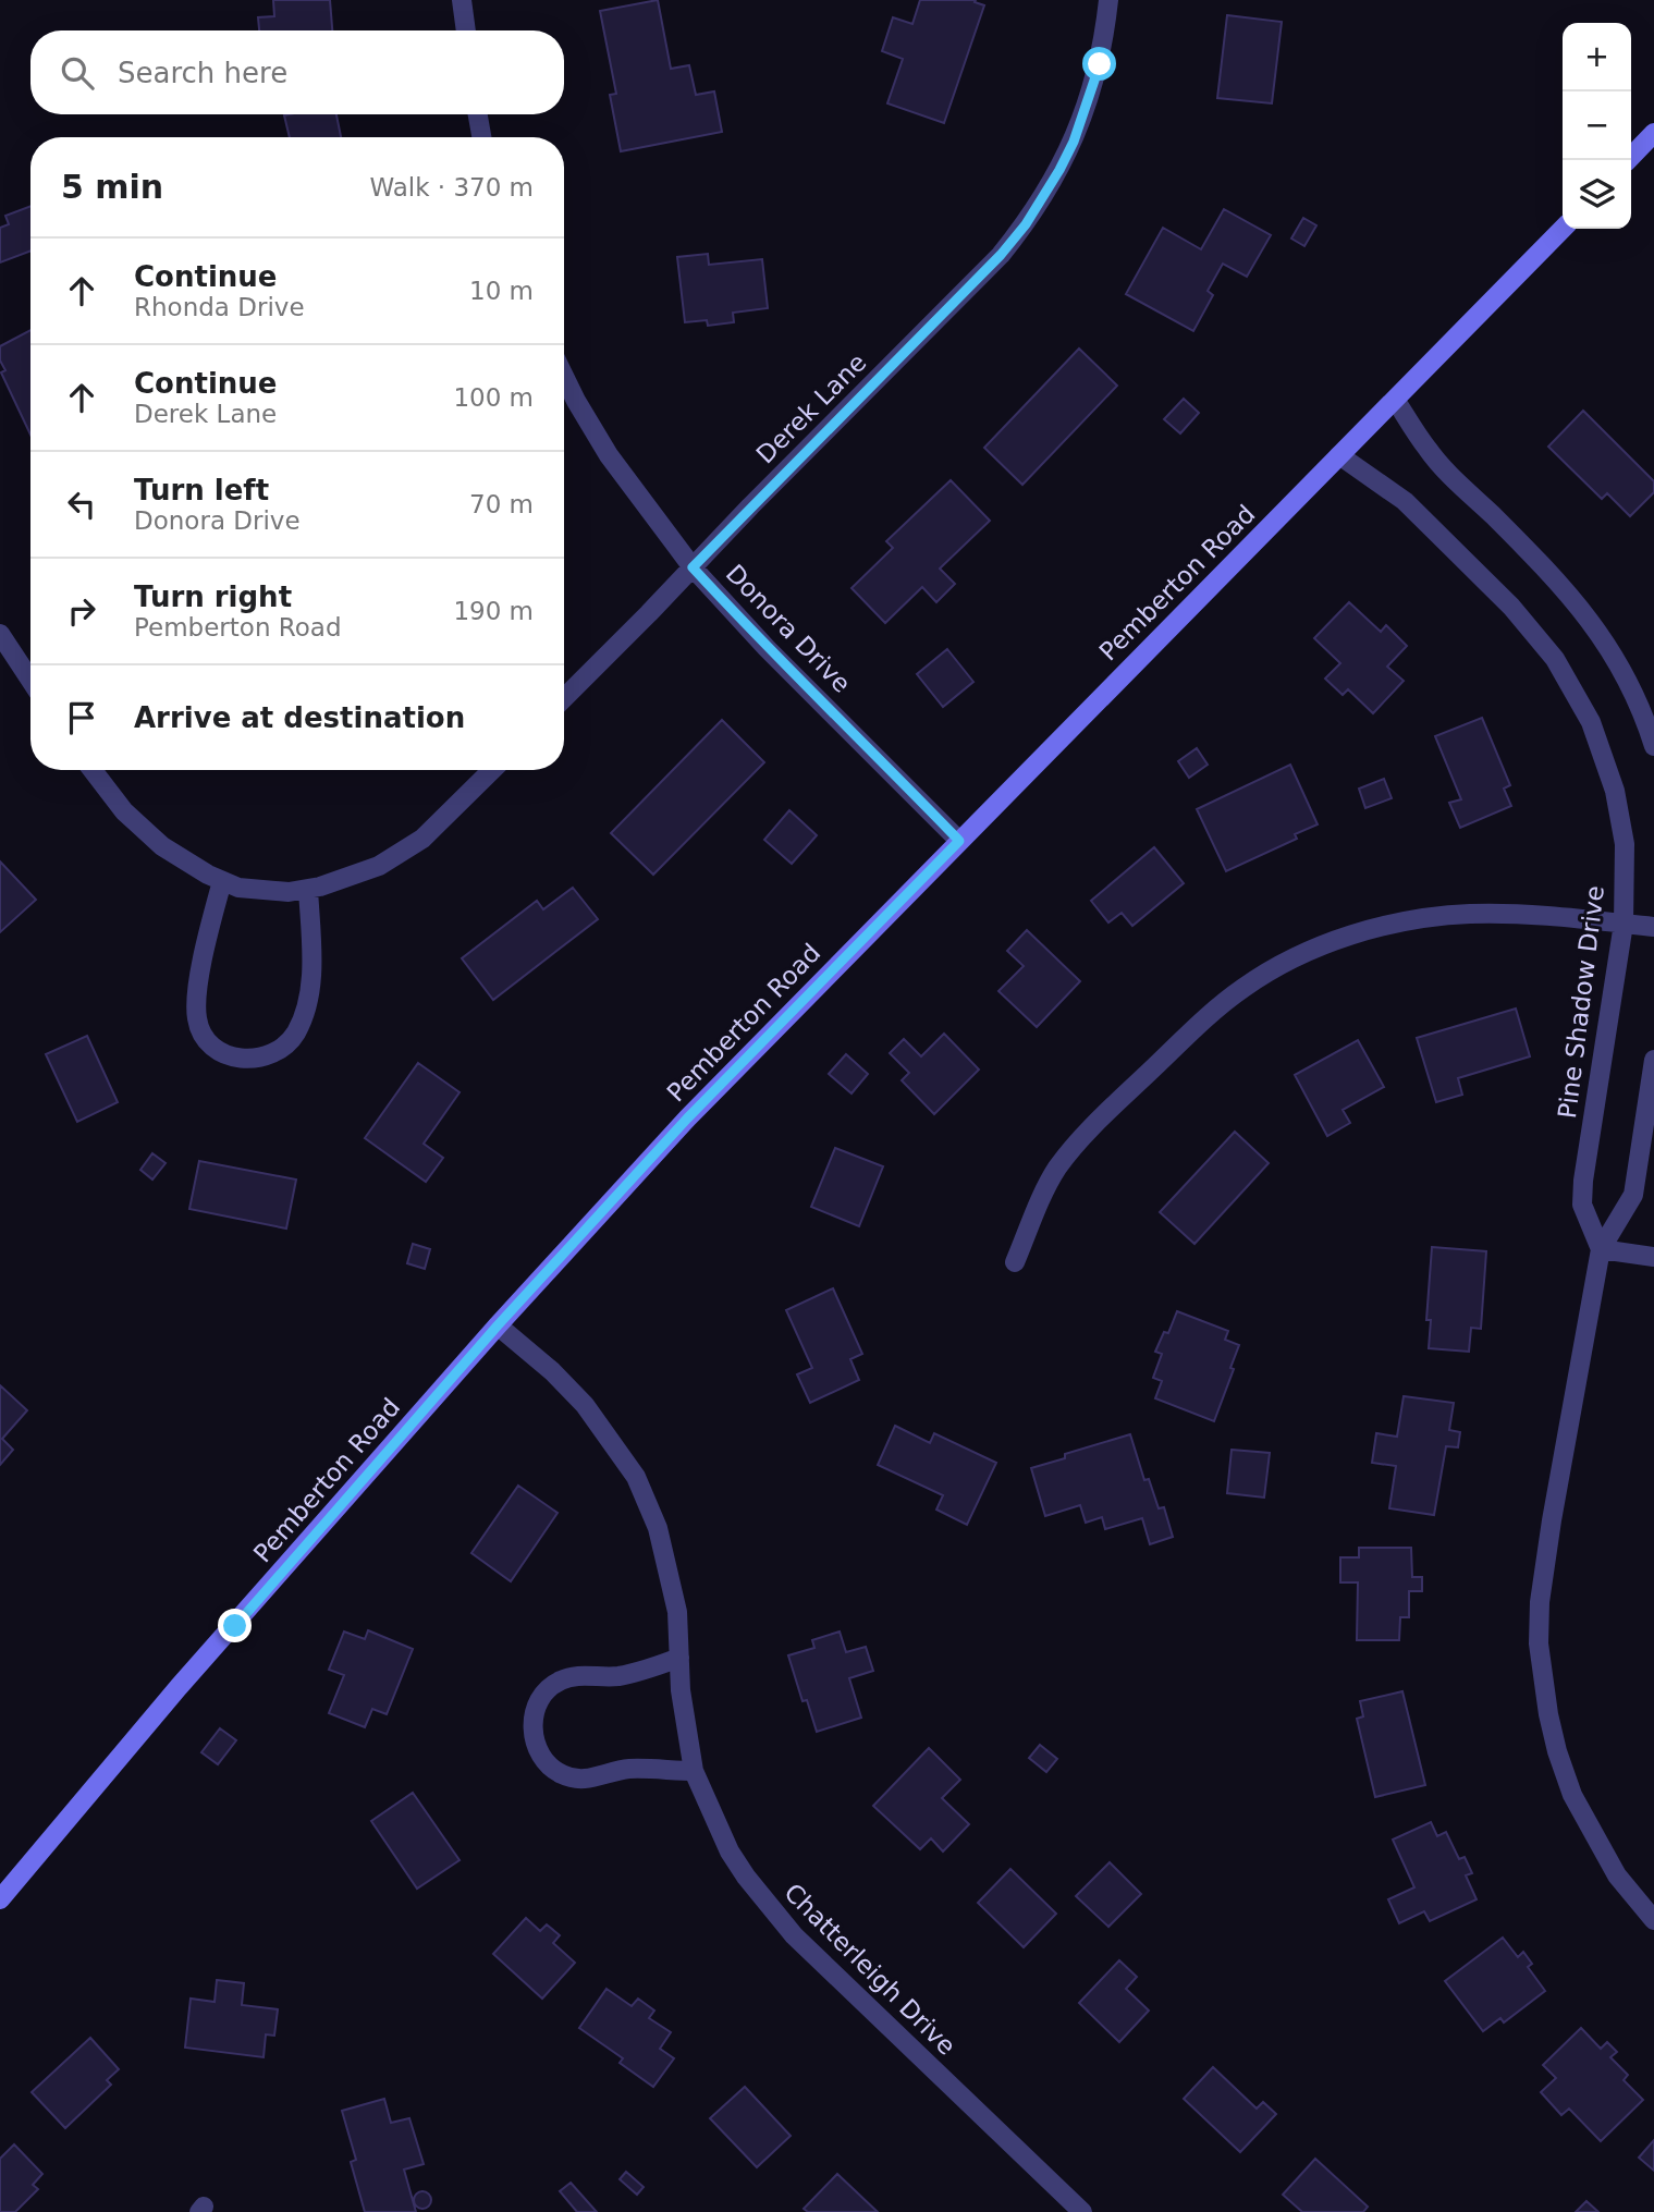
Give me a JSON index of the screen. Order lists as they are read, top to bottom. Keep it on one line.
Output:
{"streets":{"street":["Derek Lane","Pemberton Road","Donora Drive","Pine Shadow Drive","Chatterleigh Drive"]},"crossings":[["Derek Lane","Donora Drive"],["Pemberton Road","Donora Drive"],["Pemberton Road","Pine Shadow Drive"],["Pemberton Road","Chatterleigh Drive"]],"page":{"map_buttons":["+","−"],"search":"Search here","heading":["5 min","Walk · 370 m"],"list":[["Continue","Rhonda Drive","10 m"],["Continue","Derek Lane","100 m"],["Turn left","Donora Drive","70 m"],["Turn right","Pemberton Road","190 m"],"Arrive at destination"]}}
